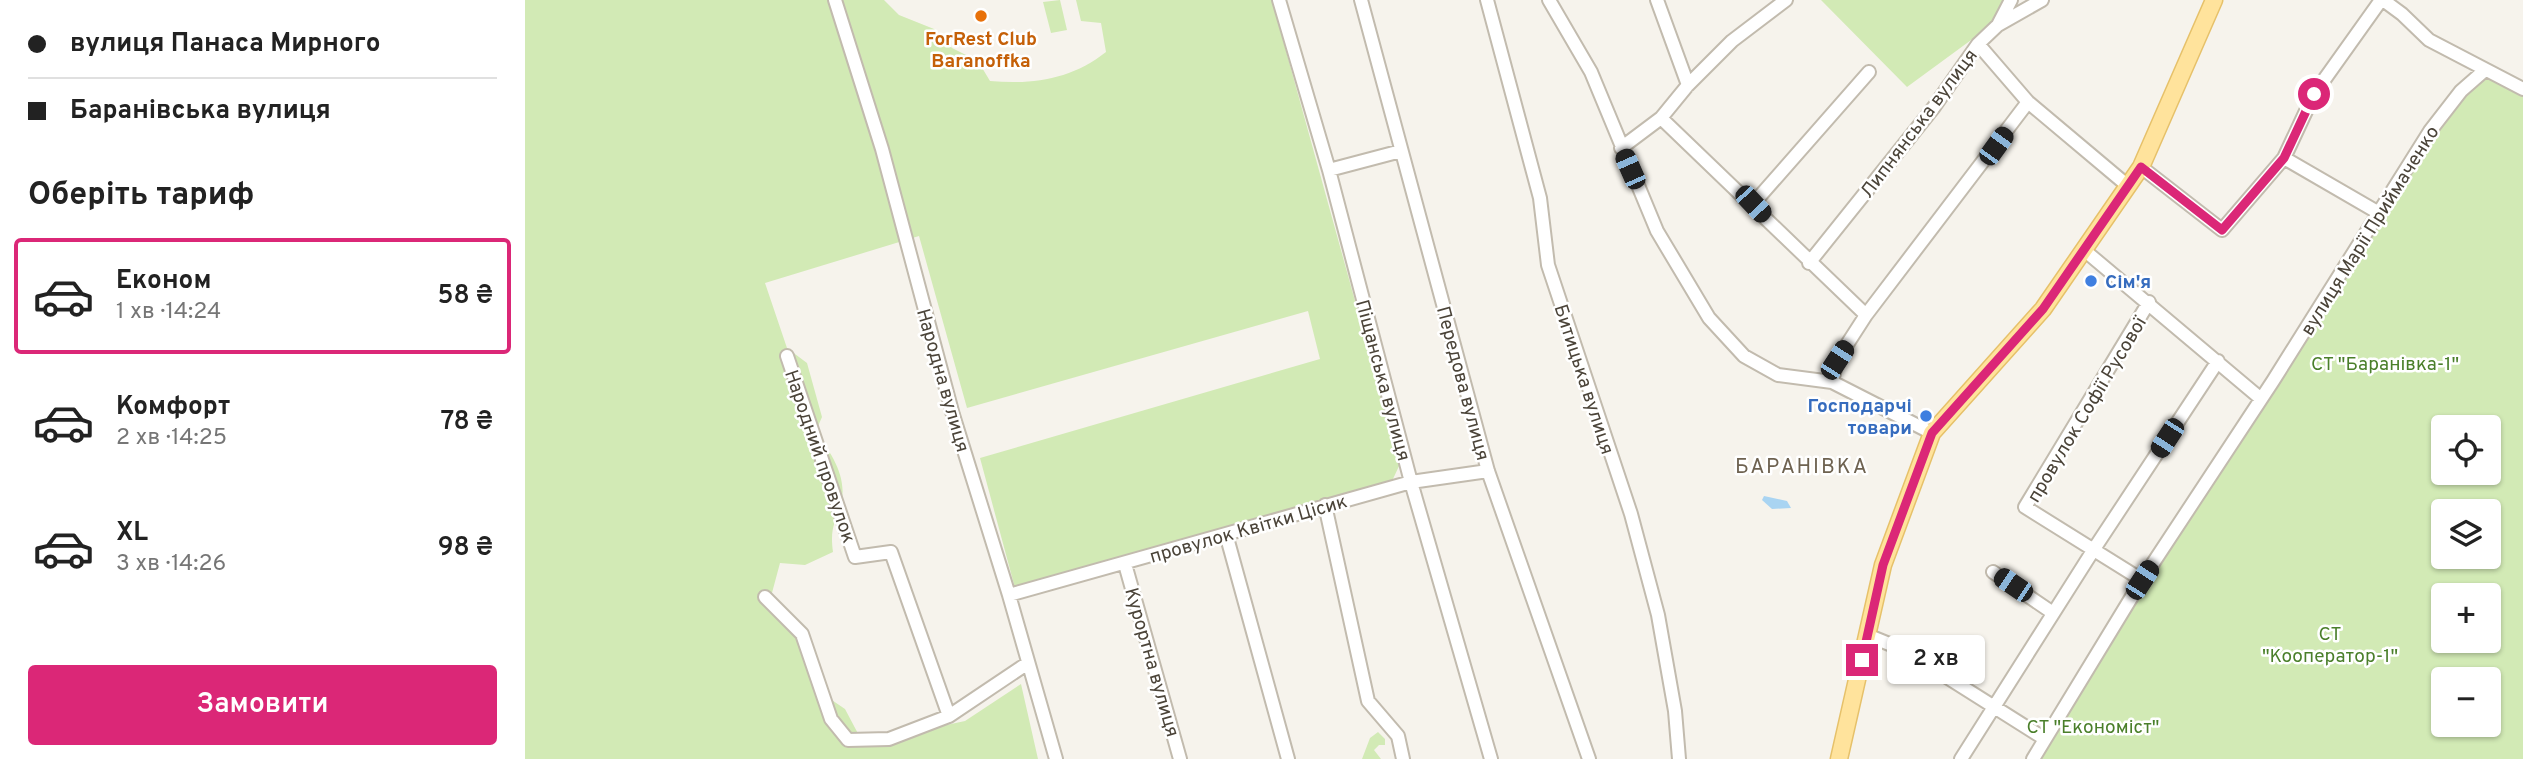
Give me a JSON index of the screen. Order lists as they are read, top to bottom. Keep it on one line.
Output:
{"streets":{"street":["Липнянська вулиця","вулиця Марії Приймаченко","Битицька вулиця","Народна вулиця","Піщанська вулиця","Передова вулиця","провулок Софії Русової","Народний провулок","провулок Квітки Цісик","Курортна вулиця"]},"crossings":[["вулиця Марії Приймаченко","провулок Софії Русової"],["Народна вулиця","провулок Квітки Цісик"],["Піщанська вулиця","провулок Квітки Цісик"],["Передова вулиця","провулок Квітки Цісик"],["провулок Квітки Цісик","Курортна вулиця"]],"districts":["БАРАНІВКА"],"parks":["СТ \"Баранівка-1\"","СТ \"Кооператор-1\"","СТ \"Економіст\""],"places":["ForRest Club Baranoffka","Сім'я","Господарчі товари"],"page":{"banner":["вулиця Панаса Мирного","Баранівська вулиця"],"heading":"Оберіть тариф","list":[{"name":"Економ","note":"1 хв · 14:24","value":"58 ₴"},{"name":"Комфорт","note":"2 хв · 14:25","value":"78 ₴"},{"name":"XL","note":"3 хв · 14:26","value":"98 ₴"}],"map_buttons":["+","−"],"bubble":"2 хв","buttons":"Замовити"}}
